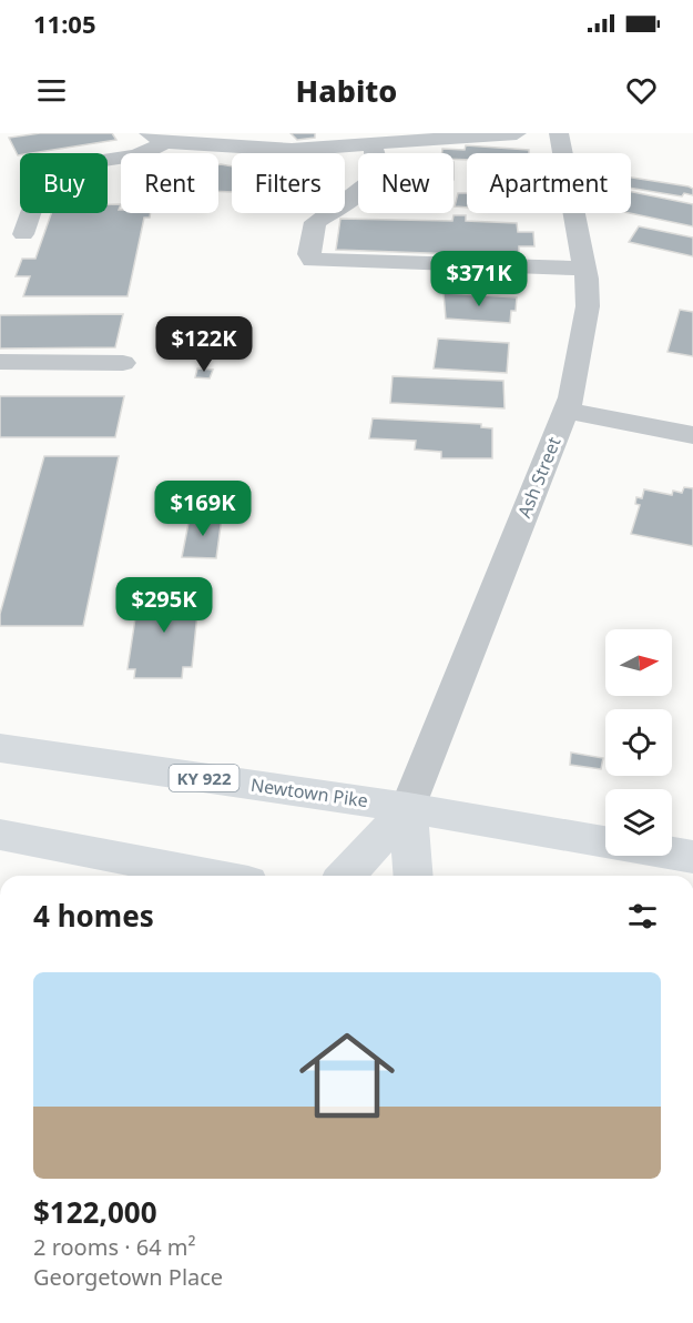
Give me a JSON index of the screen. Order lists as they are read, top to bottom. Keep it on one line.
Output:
{"streets":{"main road":["KY 922","Newtown Pike"],"street":["Ash Street"]},"crossings":[["Ash Street","Newtown Pike"]],"north":"right","page":{"status":"11:05","header":"Habito","chip":["Buy","Rent","Filters","New","Apartment"],"price":["$371K","$122K","$169K","$295K"],"heading":"4 homes","list":[{"name":"$122,000","note":"2 rooms · 64 m² · Georgetown Place"}]}}
